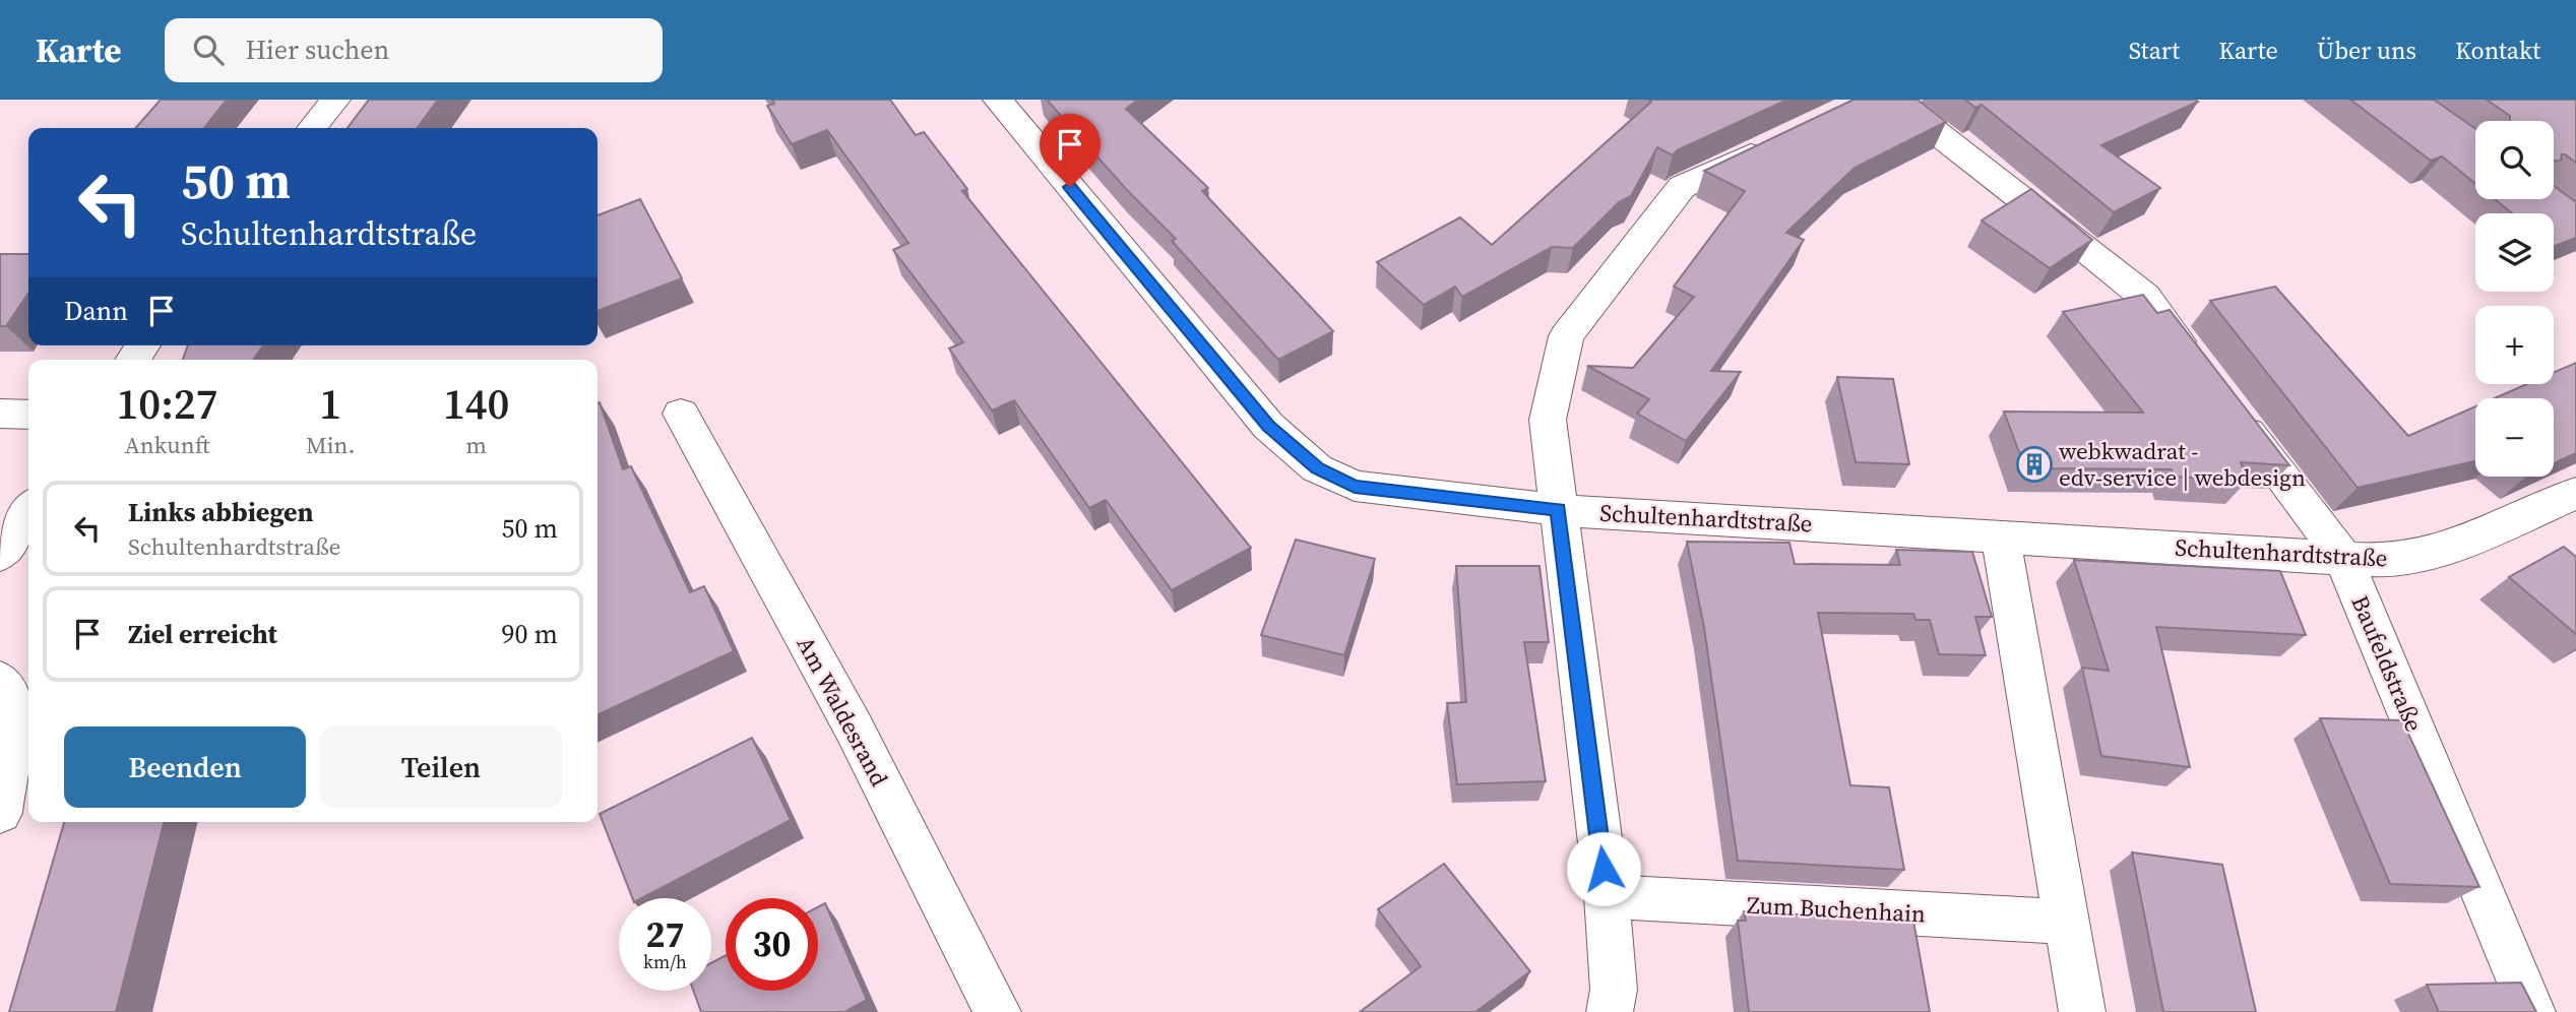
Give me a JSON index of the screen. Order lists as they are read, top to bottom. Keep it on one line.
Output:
{"streets":{"street":["Schultenhardtstraße","Baufeldstraße","Am Waldesrand","Zum Buchenhain"]},"crossings":[["Schultenhardtstraße","Baufeldstraße"]],"places":{"building":["webkwadrat - edv-service | webdesign"]},"page":{"header":"Karte","search":"Hier suchen","nav":["Start","Karte","Über uns","Kontakt"],"map_buttons":["+","−"],"turn":["50 m","Schultenhardtstraße"],"then":"Dann","eta":["10:27","Ankunft","1","Min.","140","m"],"list":[{"name":"Links abbiegen","note":"Schultenhardtstraße","value":"50 m"},{"name":"Ziel erreicht","value":"90 m"}],"buttons":["Beenden","Teilen"],"speed":"27 km/h","limit":"30"}}
